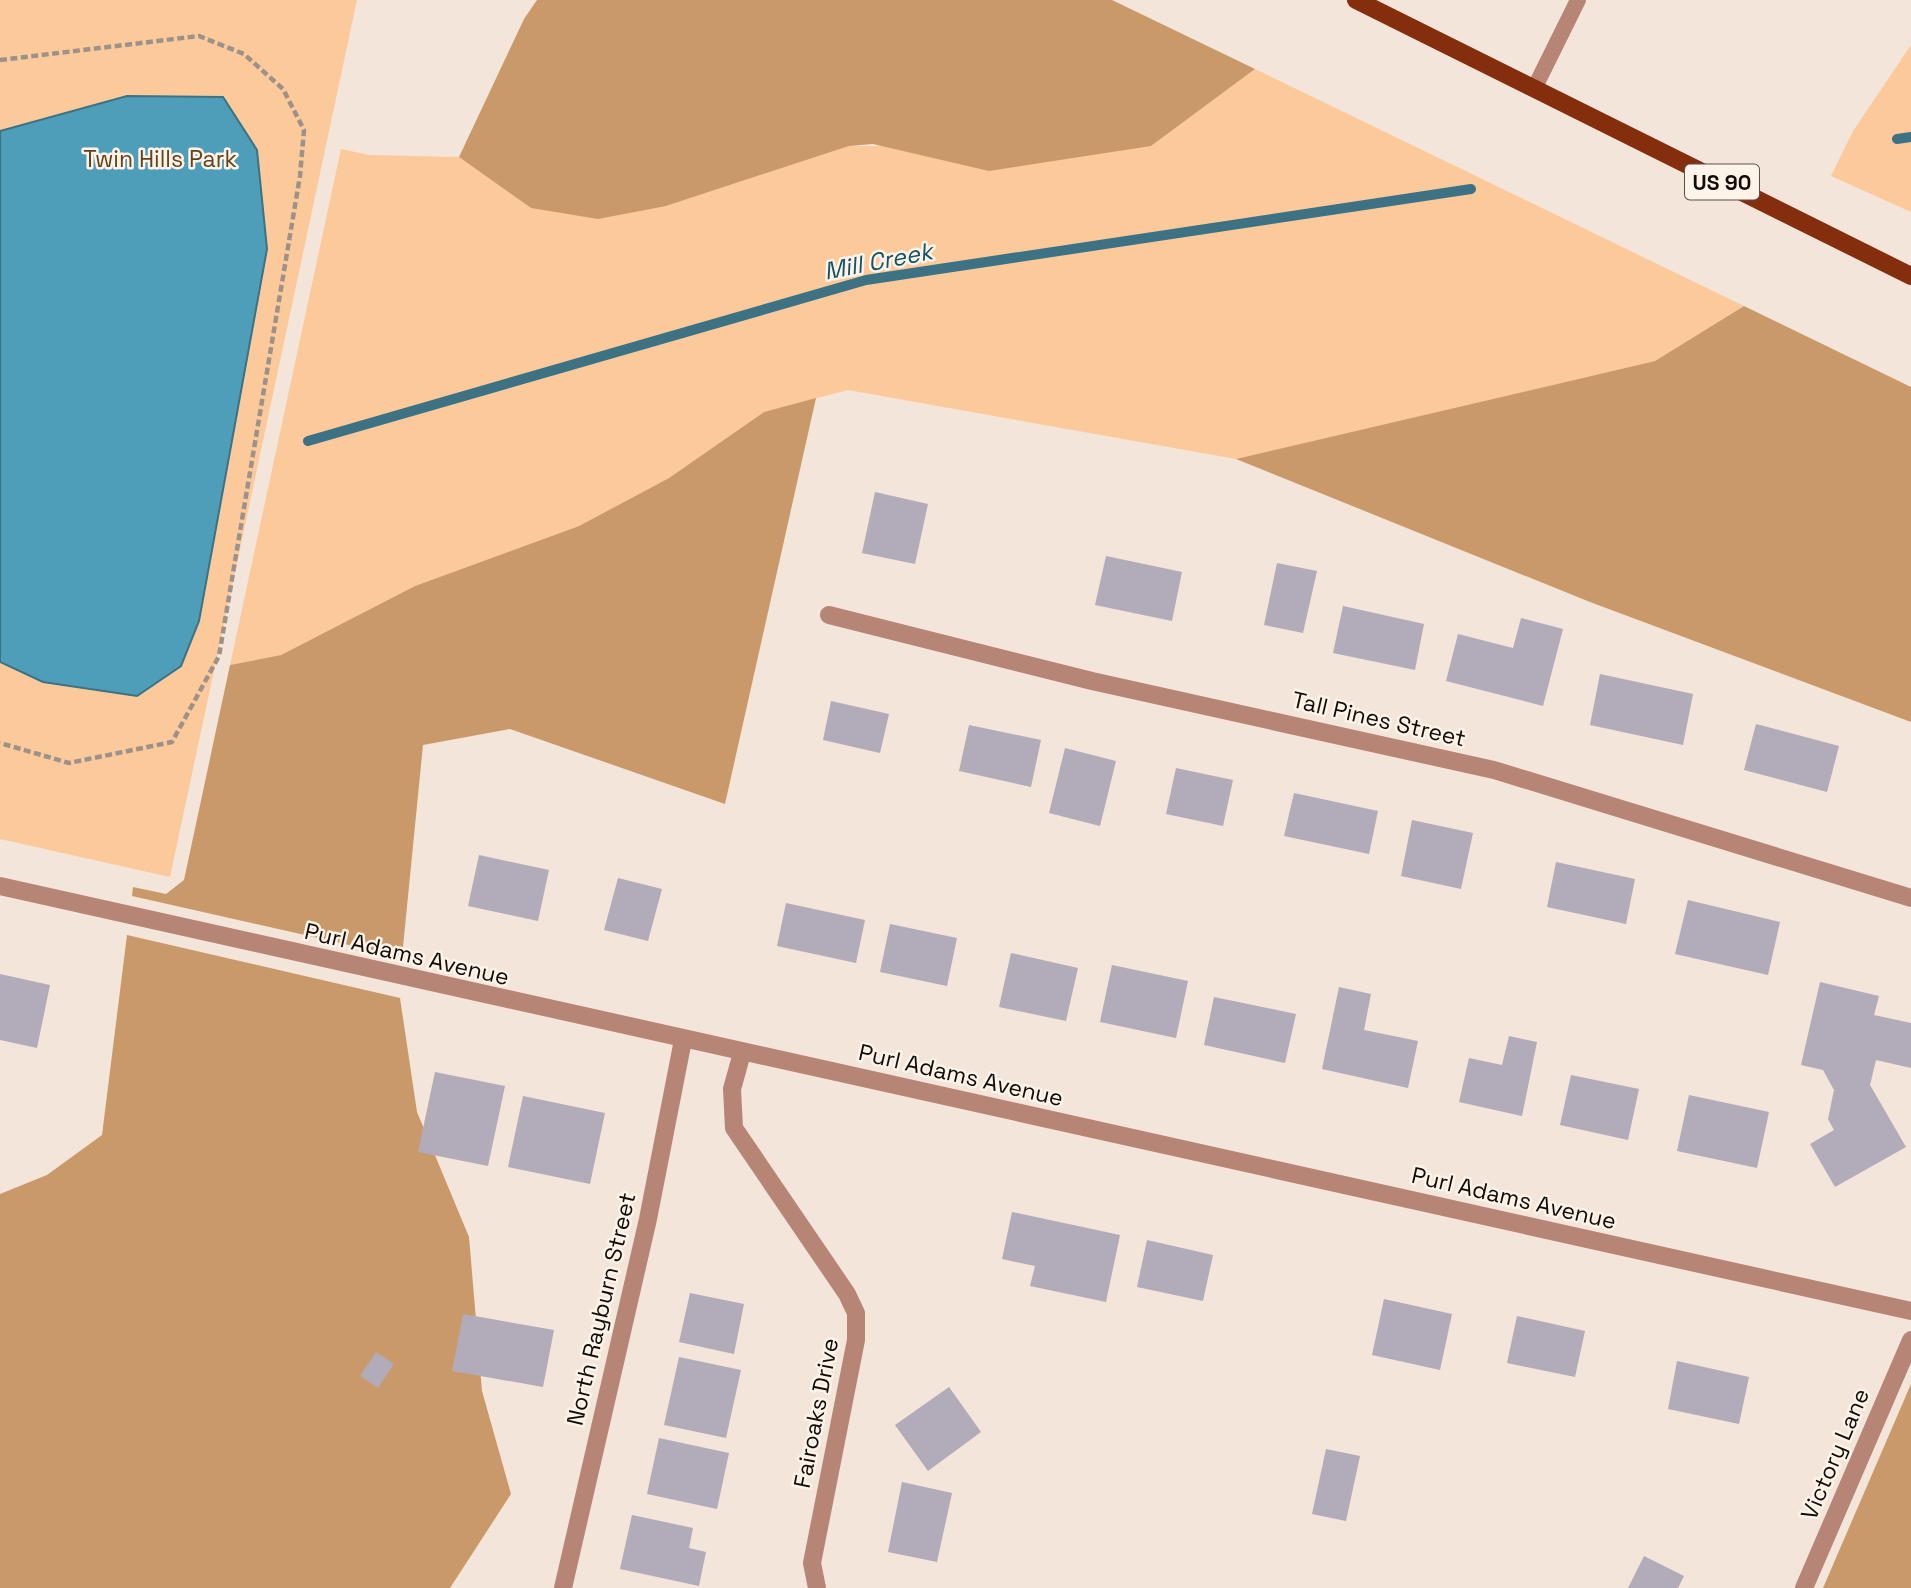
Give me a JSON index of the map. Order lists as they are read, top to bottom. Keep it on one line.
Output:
{"streets":{"main road":["US 90"],"street":["Tall Pines Street","Purl Adams Avenue","North Rayburn Street","Fairoaks Drive","Victory Lane"]},"crossings":[["Purl Adams Avenue","North Rayburn Street"],["Purl Adams Avenue","Fairoaks Drive"]],"water":["Mill Creek"],"parks":["Twin Hills Park"]}
